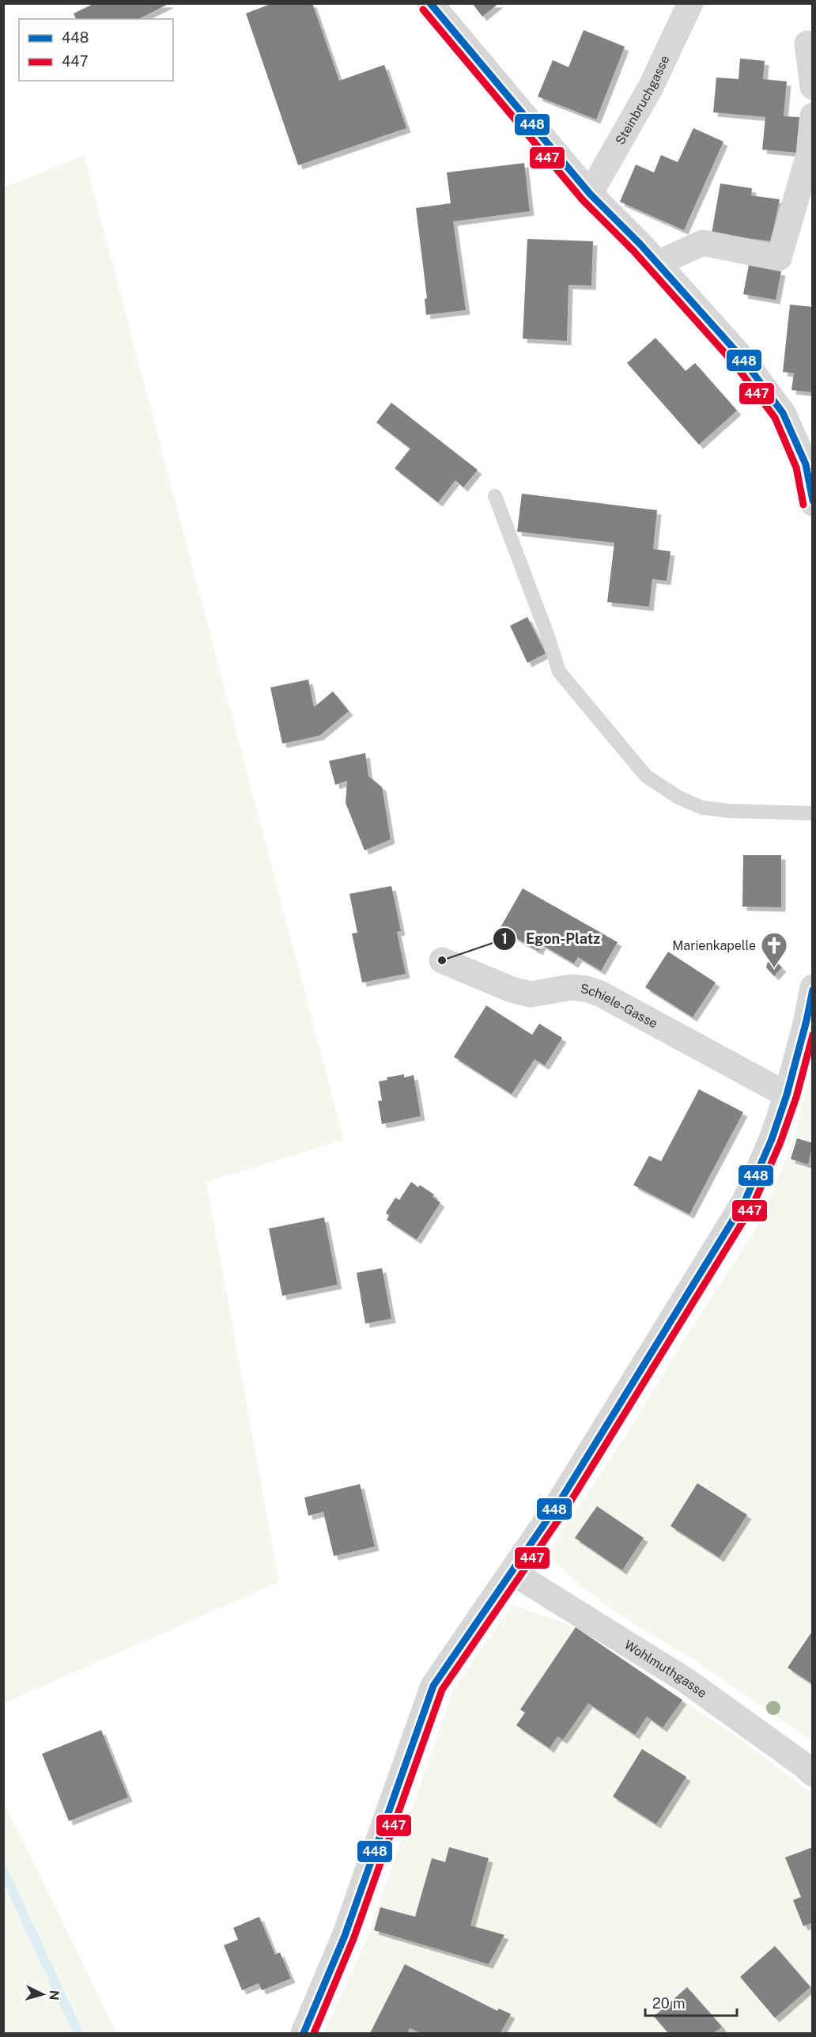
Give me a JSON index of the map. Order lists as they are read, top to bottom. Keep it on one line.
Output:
{"streets":{"street":["Steinbruchgasse","Schiele-Gasse","Wohlmuthgasse"]},"places":{"other":["Egon-Platz"],"church":["Marienkapelle"]},"lines":["transit line 448","transit line 447"],"legend":["448","447"],"scale_bar":"20 m","north":"right"}
